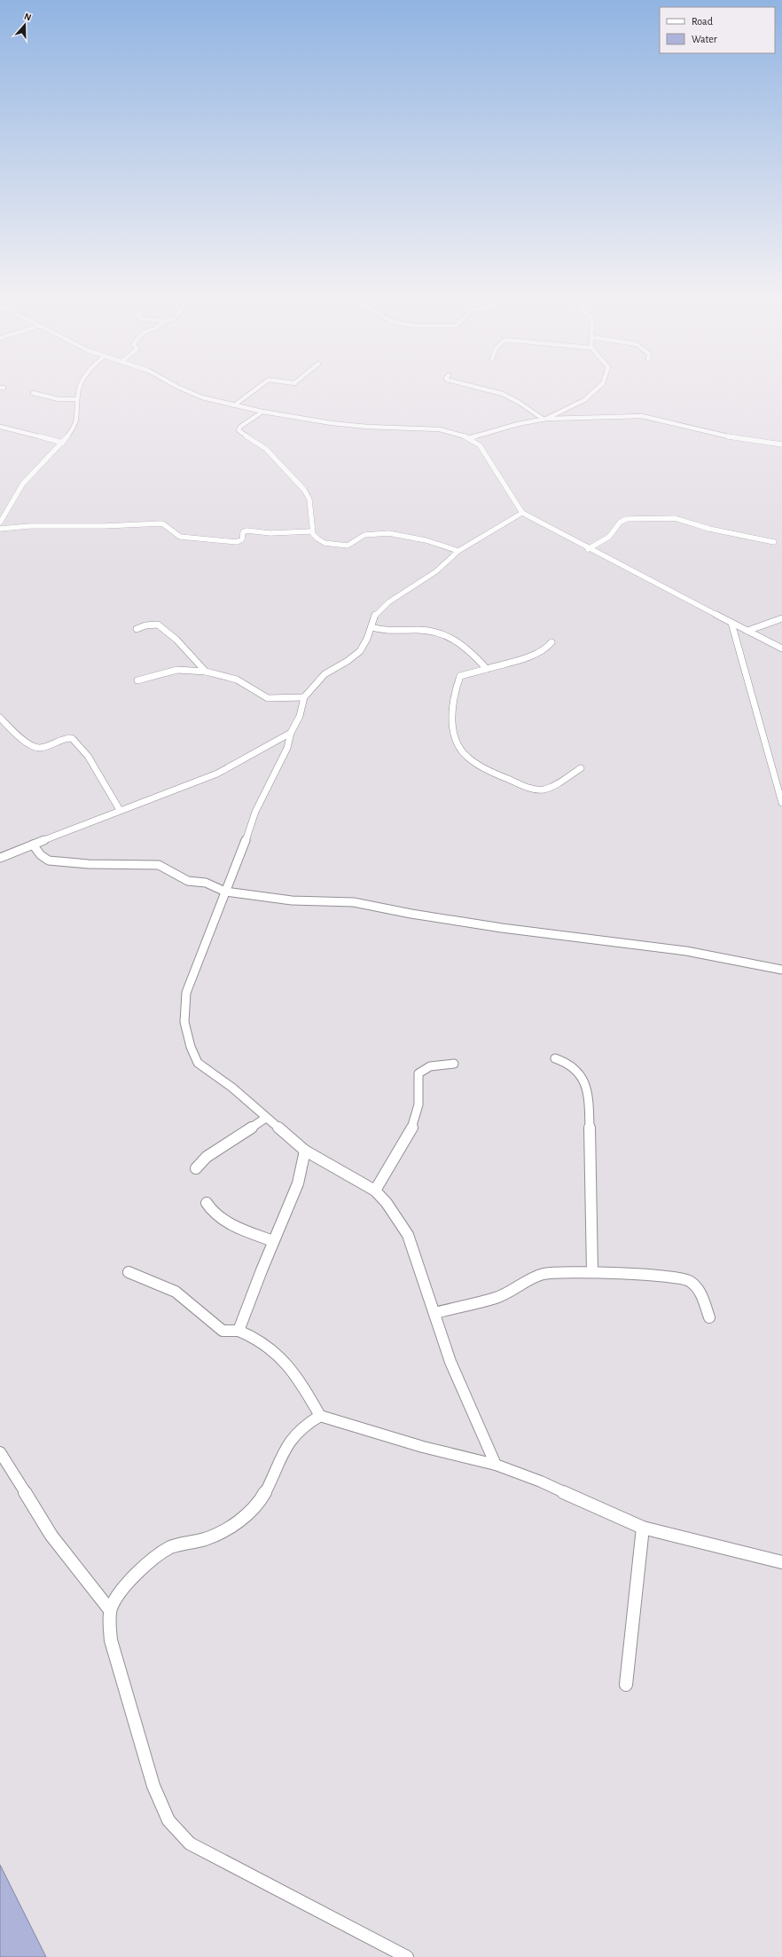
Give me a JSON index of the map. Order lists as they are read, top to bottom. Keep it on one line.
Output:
{"legend":["Road","Water"],"north":"top"}
